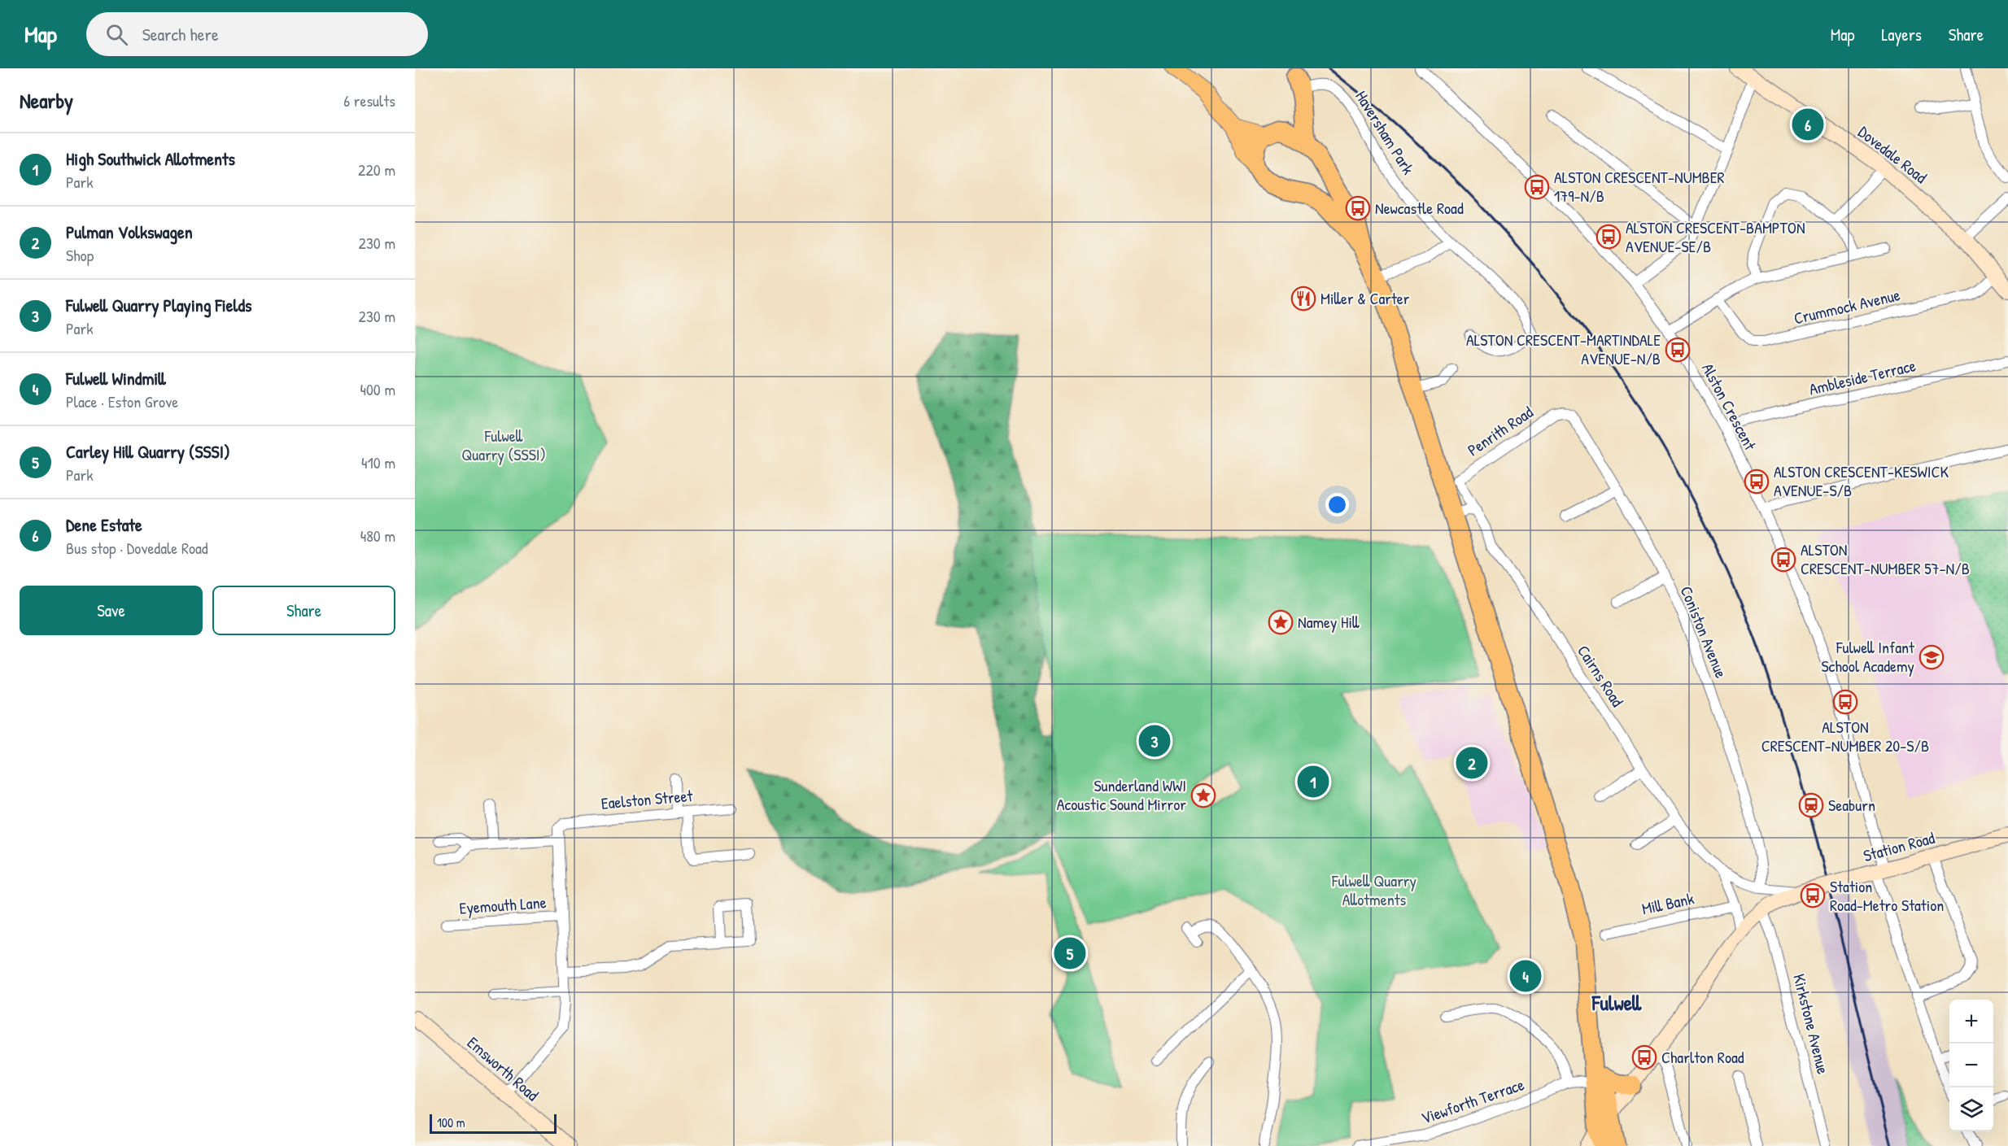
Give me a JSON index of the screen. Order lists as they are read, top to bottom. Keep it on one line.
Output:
{"streets":{"street":["Haversham Park","Dovedale Road","Crummock Avenue","Ambleside Terrace","Alston Crescent","Penrith Road","Coniston Avenue","Cairns Road","Eaelston Street","Station Road","Mill Bank","Eyemouth Lane","Kirkstone Avenue","Emsworth Road","Viewforth Terrace"]},"crossings":[["Dovedale Road","Crummock Avenue"],["Ambleside Terrace","Alston Crescent"],["Alston Crescent","Station Road"],["Penrith Road","Coniston Avenue"],["Penrith Road","Cairns Road"],["Coniston Avenue","Cairns Road"],["Cairns Road","Station Road"],["Cairns Road","Mill Bank"],["Eaelston Street","Eyemouth Lane"],["Eyemouth Lane","Emsworth Road"]],"districts":["Fulwell"],"parks":["Fulwell Quarry (SSSI)","Fulwell Quarry Allotments"],"places":{"bus stop":["ALSTON CRESCENT-NUMBER 179-N/B","Newcastle Road","ALSTON CRESCENT-BAMPTON AVENUE-SE/B","ALSTON CRESCENT-MARTINDALE AVENUE-N/B","ALSTON CRESCENT-KESWICK AVENUE-S/B","ALSTON CRESCENT-NUMBER 57-N/B","ALSTON CRESCENT-NUMBER 20-S/B","Station Road-Metro Station","Charlton Road"],"restaurant":["Miller & Carter"],"place":["Namey Hill","Sunderland WWI Acoustic Sound Mirror"],"school or university":["Fulwell Infant School Academy"],"station":["Seaburn"]},"scale_bar":"100 m","page":{"header":"Map","search":"Search here","nav":["Map","Layers","Share"],"heading":["Nearby","6 results"],"pins":["6","3","2","1","5","4"],"list":[{"mark":"1","name":"High Southwick Allotments","note":"Park","value":"220 m"},{"mark":"2","name":"Pulman Volkswagen","note":"Shop","value":"230 m"},{"mark":"3","name":"Fulwell Quarry Playing Fields","note":"Park","value":"230 m"},{"mark":"4","name":"Fulwell Windmill","note":"Place · Eston Grove","value":"400 m"},{"mark":"5","name":"Carley Hill Quarry (SSSI)","note":"Park","value":"410 m"},{"mark":"6","name":"Dene Estate","note":"Bus stop · Dovedale Road","value":"480 m"}],"buttons":["Save","Share"],"map_buttons":["+","−"],"scale":"100 m"}}
